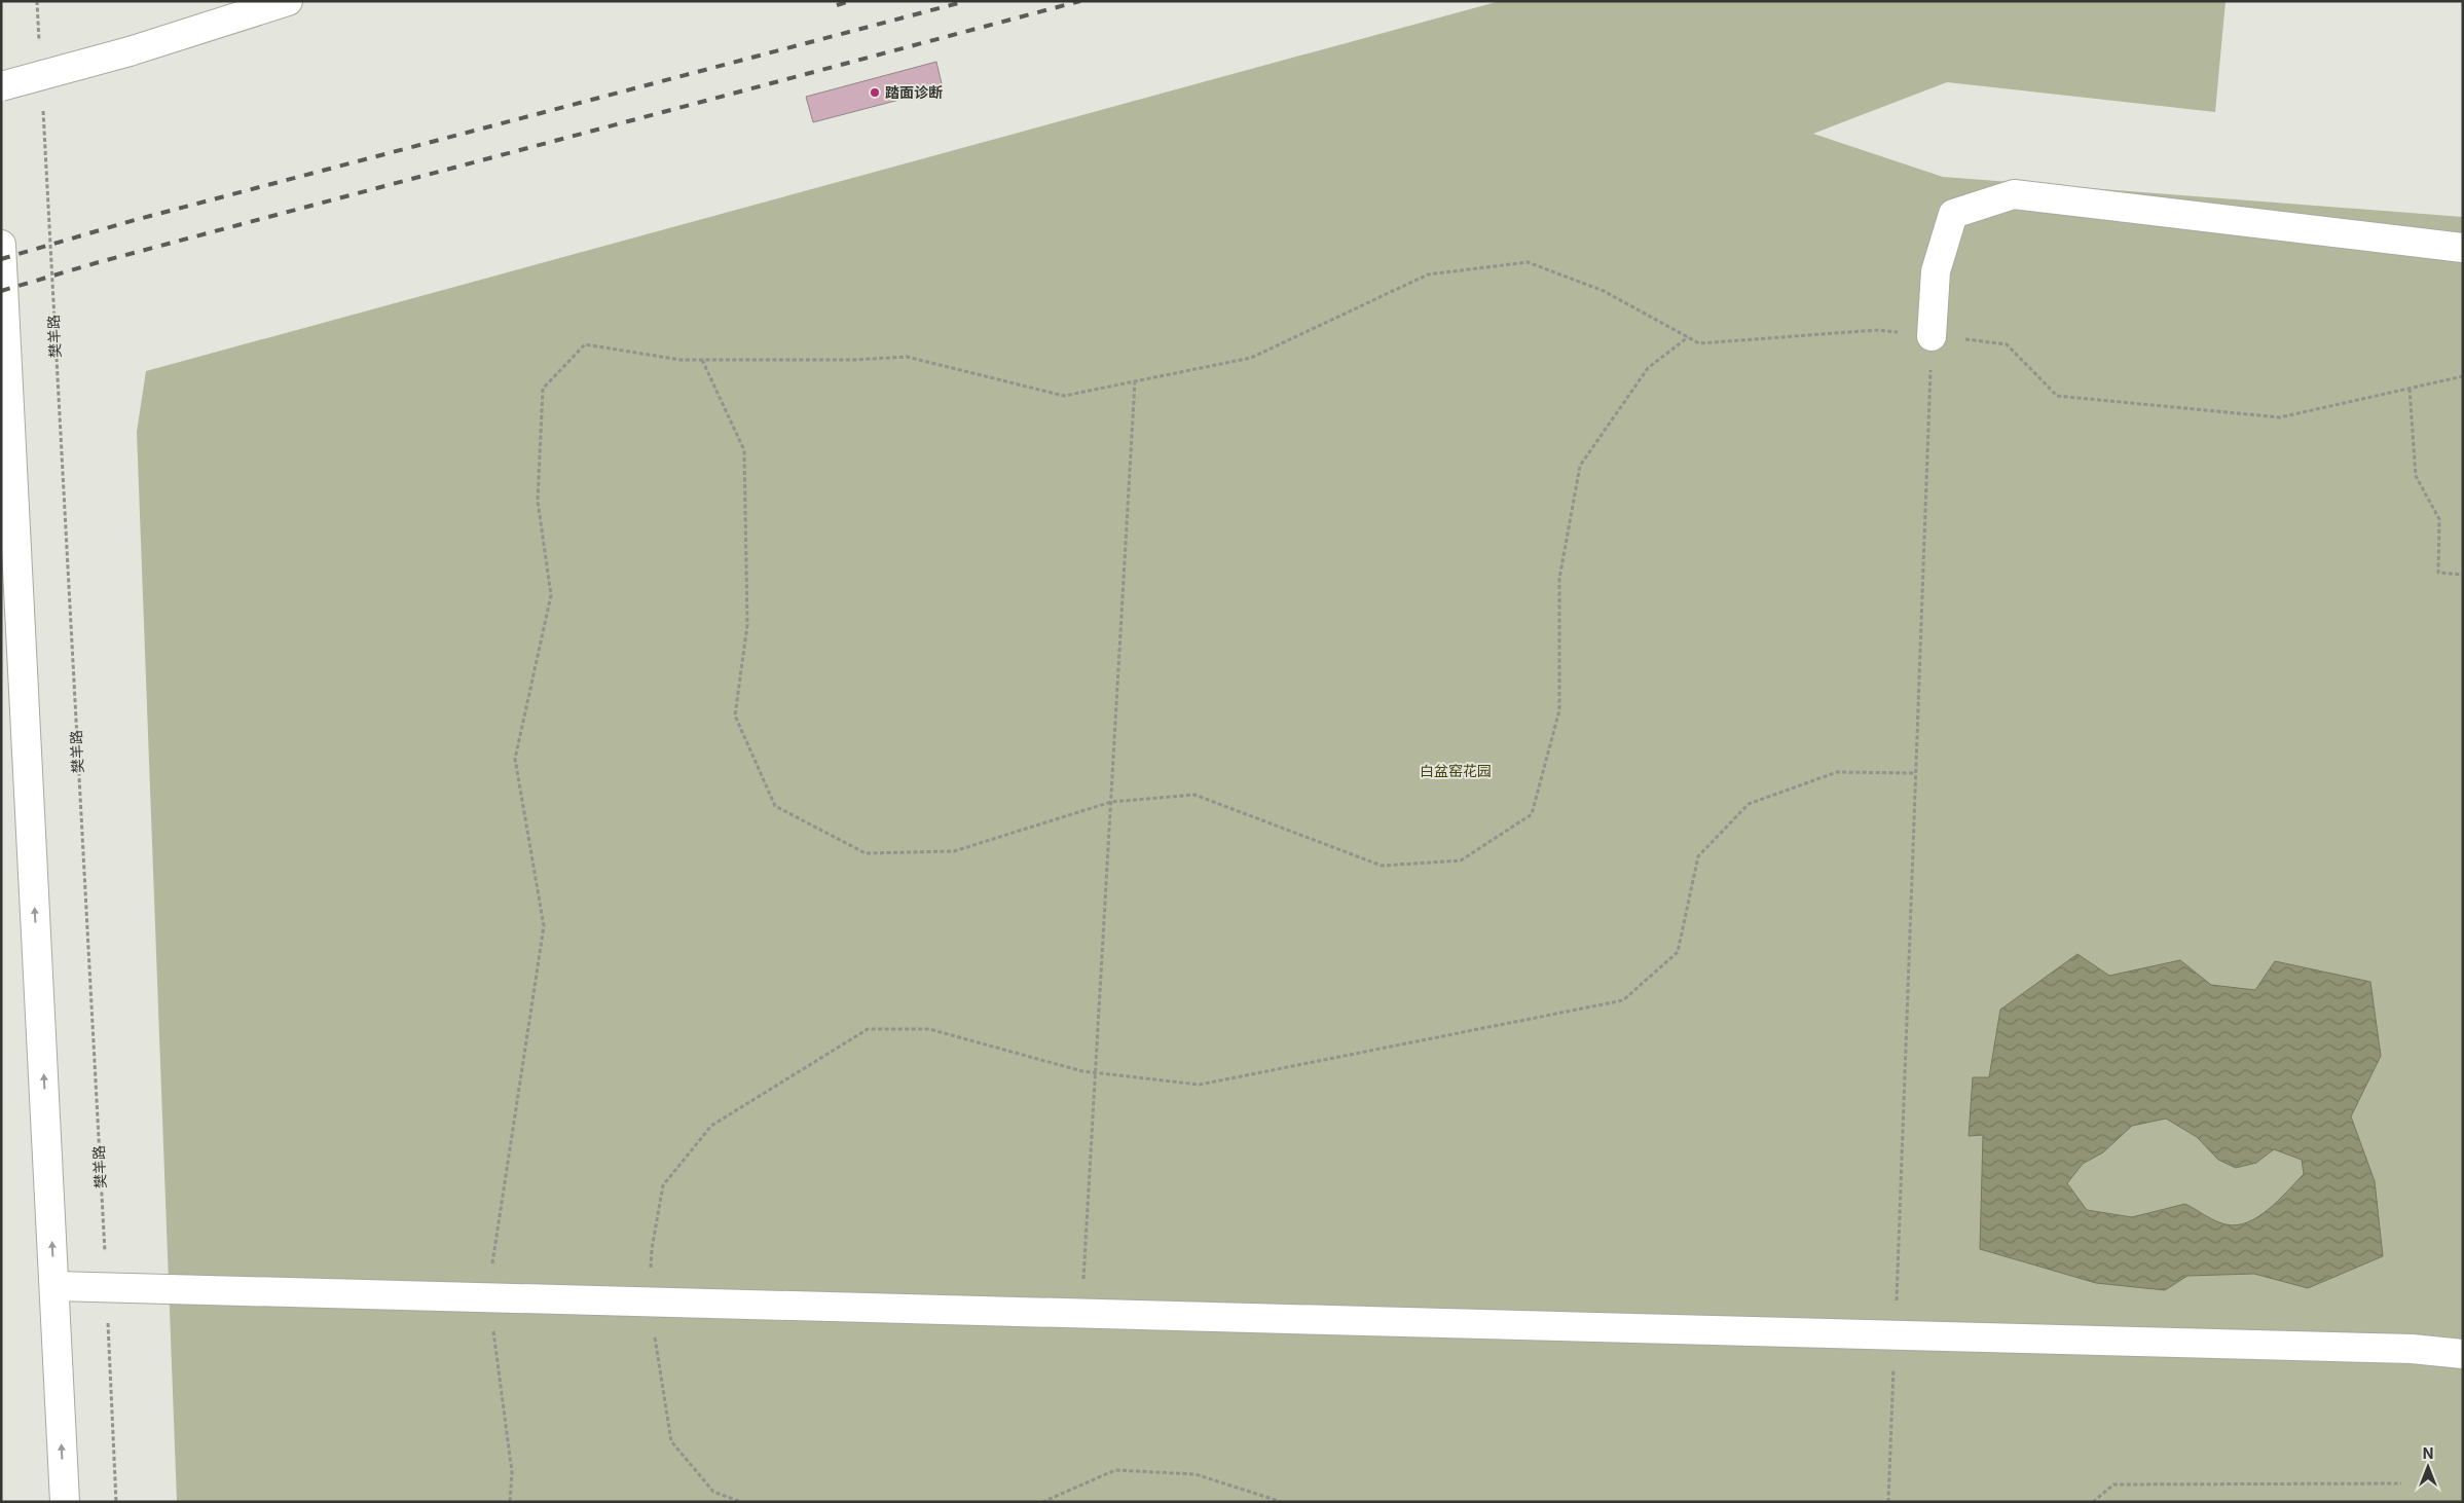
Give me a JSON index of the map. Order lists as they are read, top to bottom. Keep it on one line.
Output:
{"streets":{"path":["樊羊路"]},"parks":["白盆窑花园"],"places":["踏面诊断"],"north":"top"}
